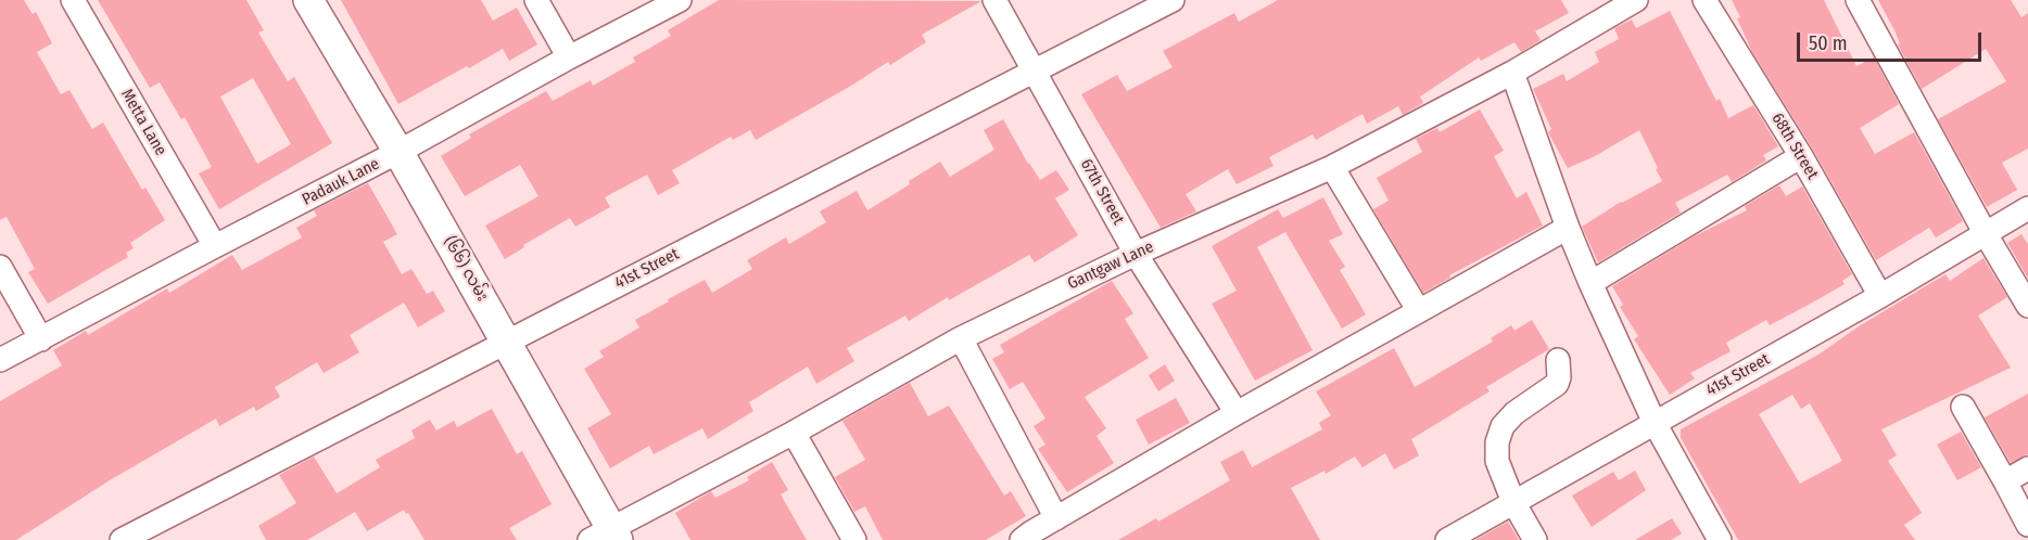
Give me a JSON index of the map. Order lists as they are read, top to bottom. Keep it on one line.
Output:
{"streets":{"street":["Metta Lane","68th Street","Padauk Lane","67th Street","Gantgaw Lane","(၆၆) လမ်း","41st Street"]},"crossings":[["Metta Lane","Padauk Lane"],["68th Street","41st Street"],["Padauk Lane","(၆၆) လမ်း"],["67th Street","Gantgaw Lane"],["67th Street","41st Street"],["Gantgaw Lane","(၆၆) လမ်း"],["(၆၆) လမ်း","41st Street"]],"scale_bar":"50 m"}
